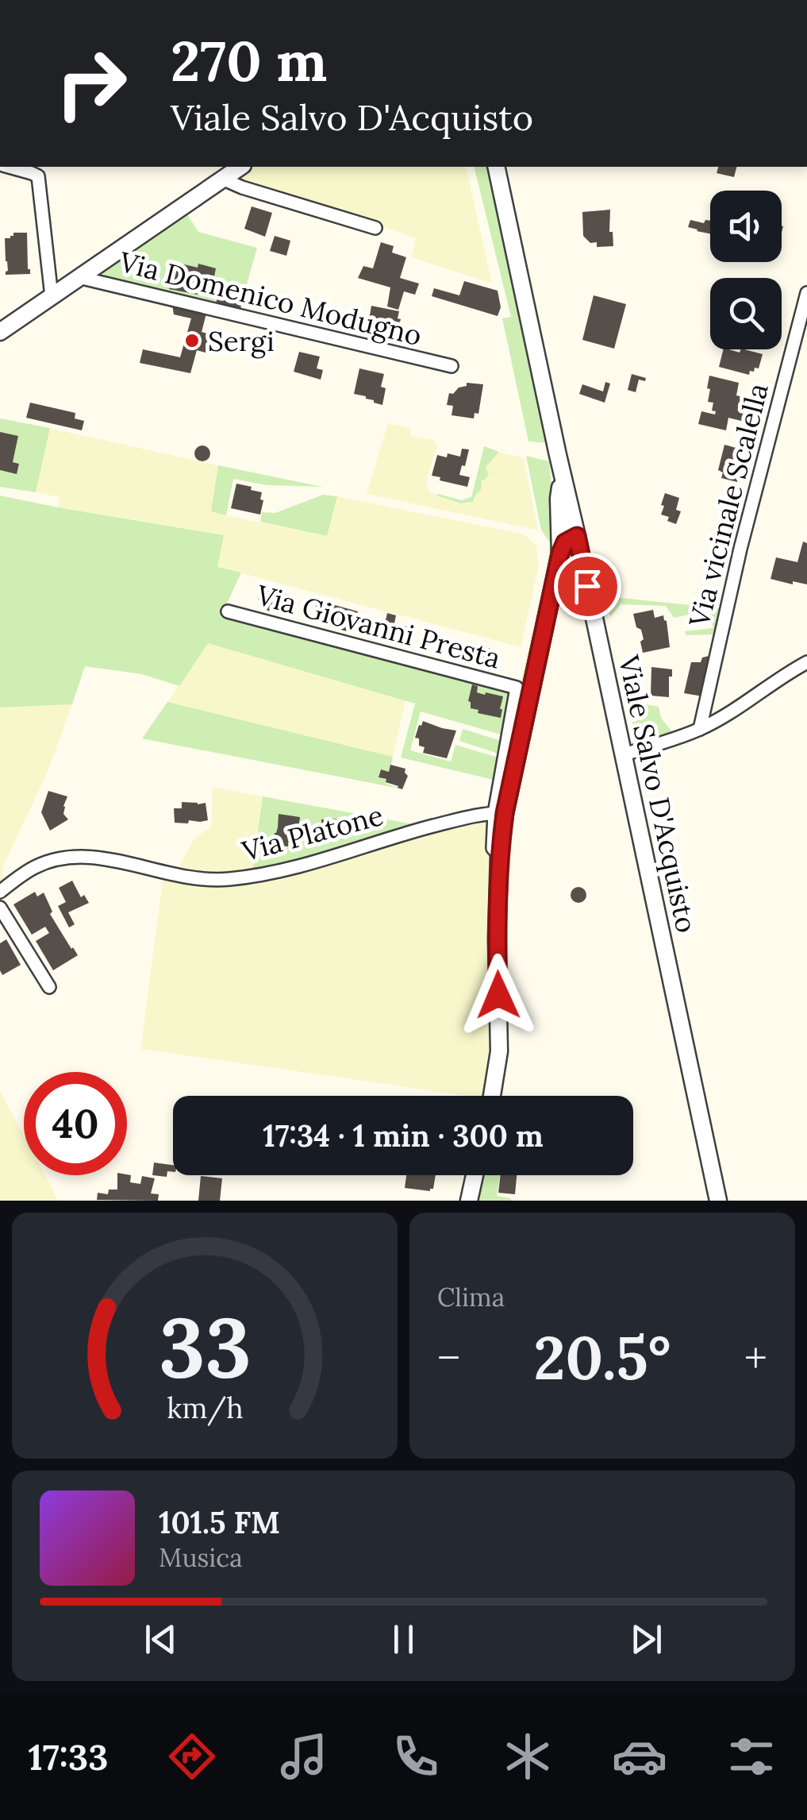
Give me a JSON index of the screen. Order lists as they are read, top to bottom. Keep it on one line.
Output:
{"streets":{"street":["Via Domenico Modugno","Via vicinale Scalella","Via Giovanni Presta","Viale Salvo D'Acquisto","Via Platone"]},"crossings":[["Via Giovanni Presta","Via Platone"]],"places":["Sergi"],"page":{"turn":["270 m","Viale Salvo D'Acquisto"],"limit":"40","trip":"17:34 · 1 min · 300 m","tile":"Clima","heat":["−","20.5°","+"],"song":["101.5 FM","Musica"],"tabs":"17:33","gauge":["33","km/h"]}}
